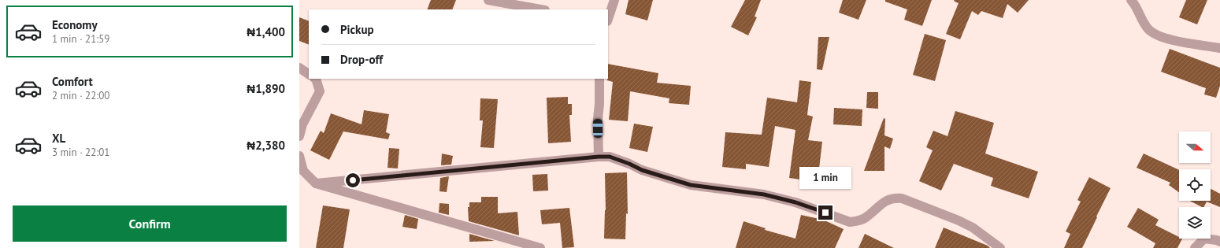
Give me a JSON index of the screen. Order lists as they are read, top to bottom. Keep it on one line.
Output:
{"north":"right","page":{"list":[{"name":"Economy","note":"1 min · 21:59","value":"₦1,400"},{"name":"Comfort","note":"2 min · 22:00","value":"₦1,890"},{"name":"XL","note":"3 min · 22:01","value":"₦2,380"}],"banner":["Pickup","Drop-off"],"bubble":"1 min","buttons":"Confirm"}}
